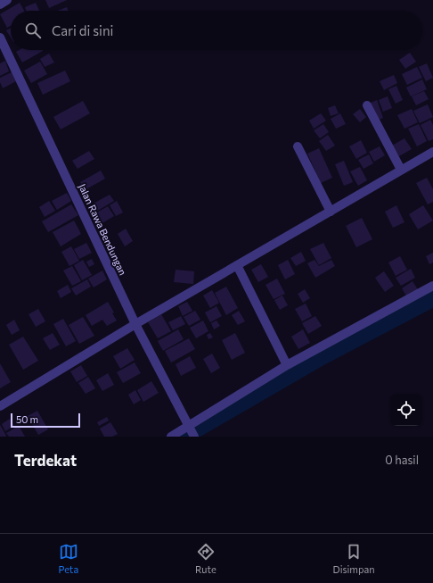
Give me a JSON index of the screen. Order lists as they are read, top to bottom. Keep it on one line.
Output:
{"streets":{"street":["Jalan Rawa Bendungan"]},"scale_bar":"50 m","page":{"search":"Cari di sini","scale":"50 m","heading":["Terdekat","0 hasil"],"nav":["Peta","Rute","Disimpan"]}}
